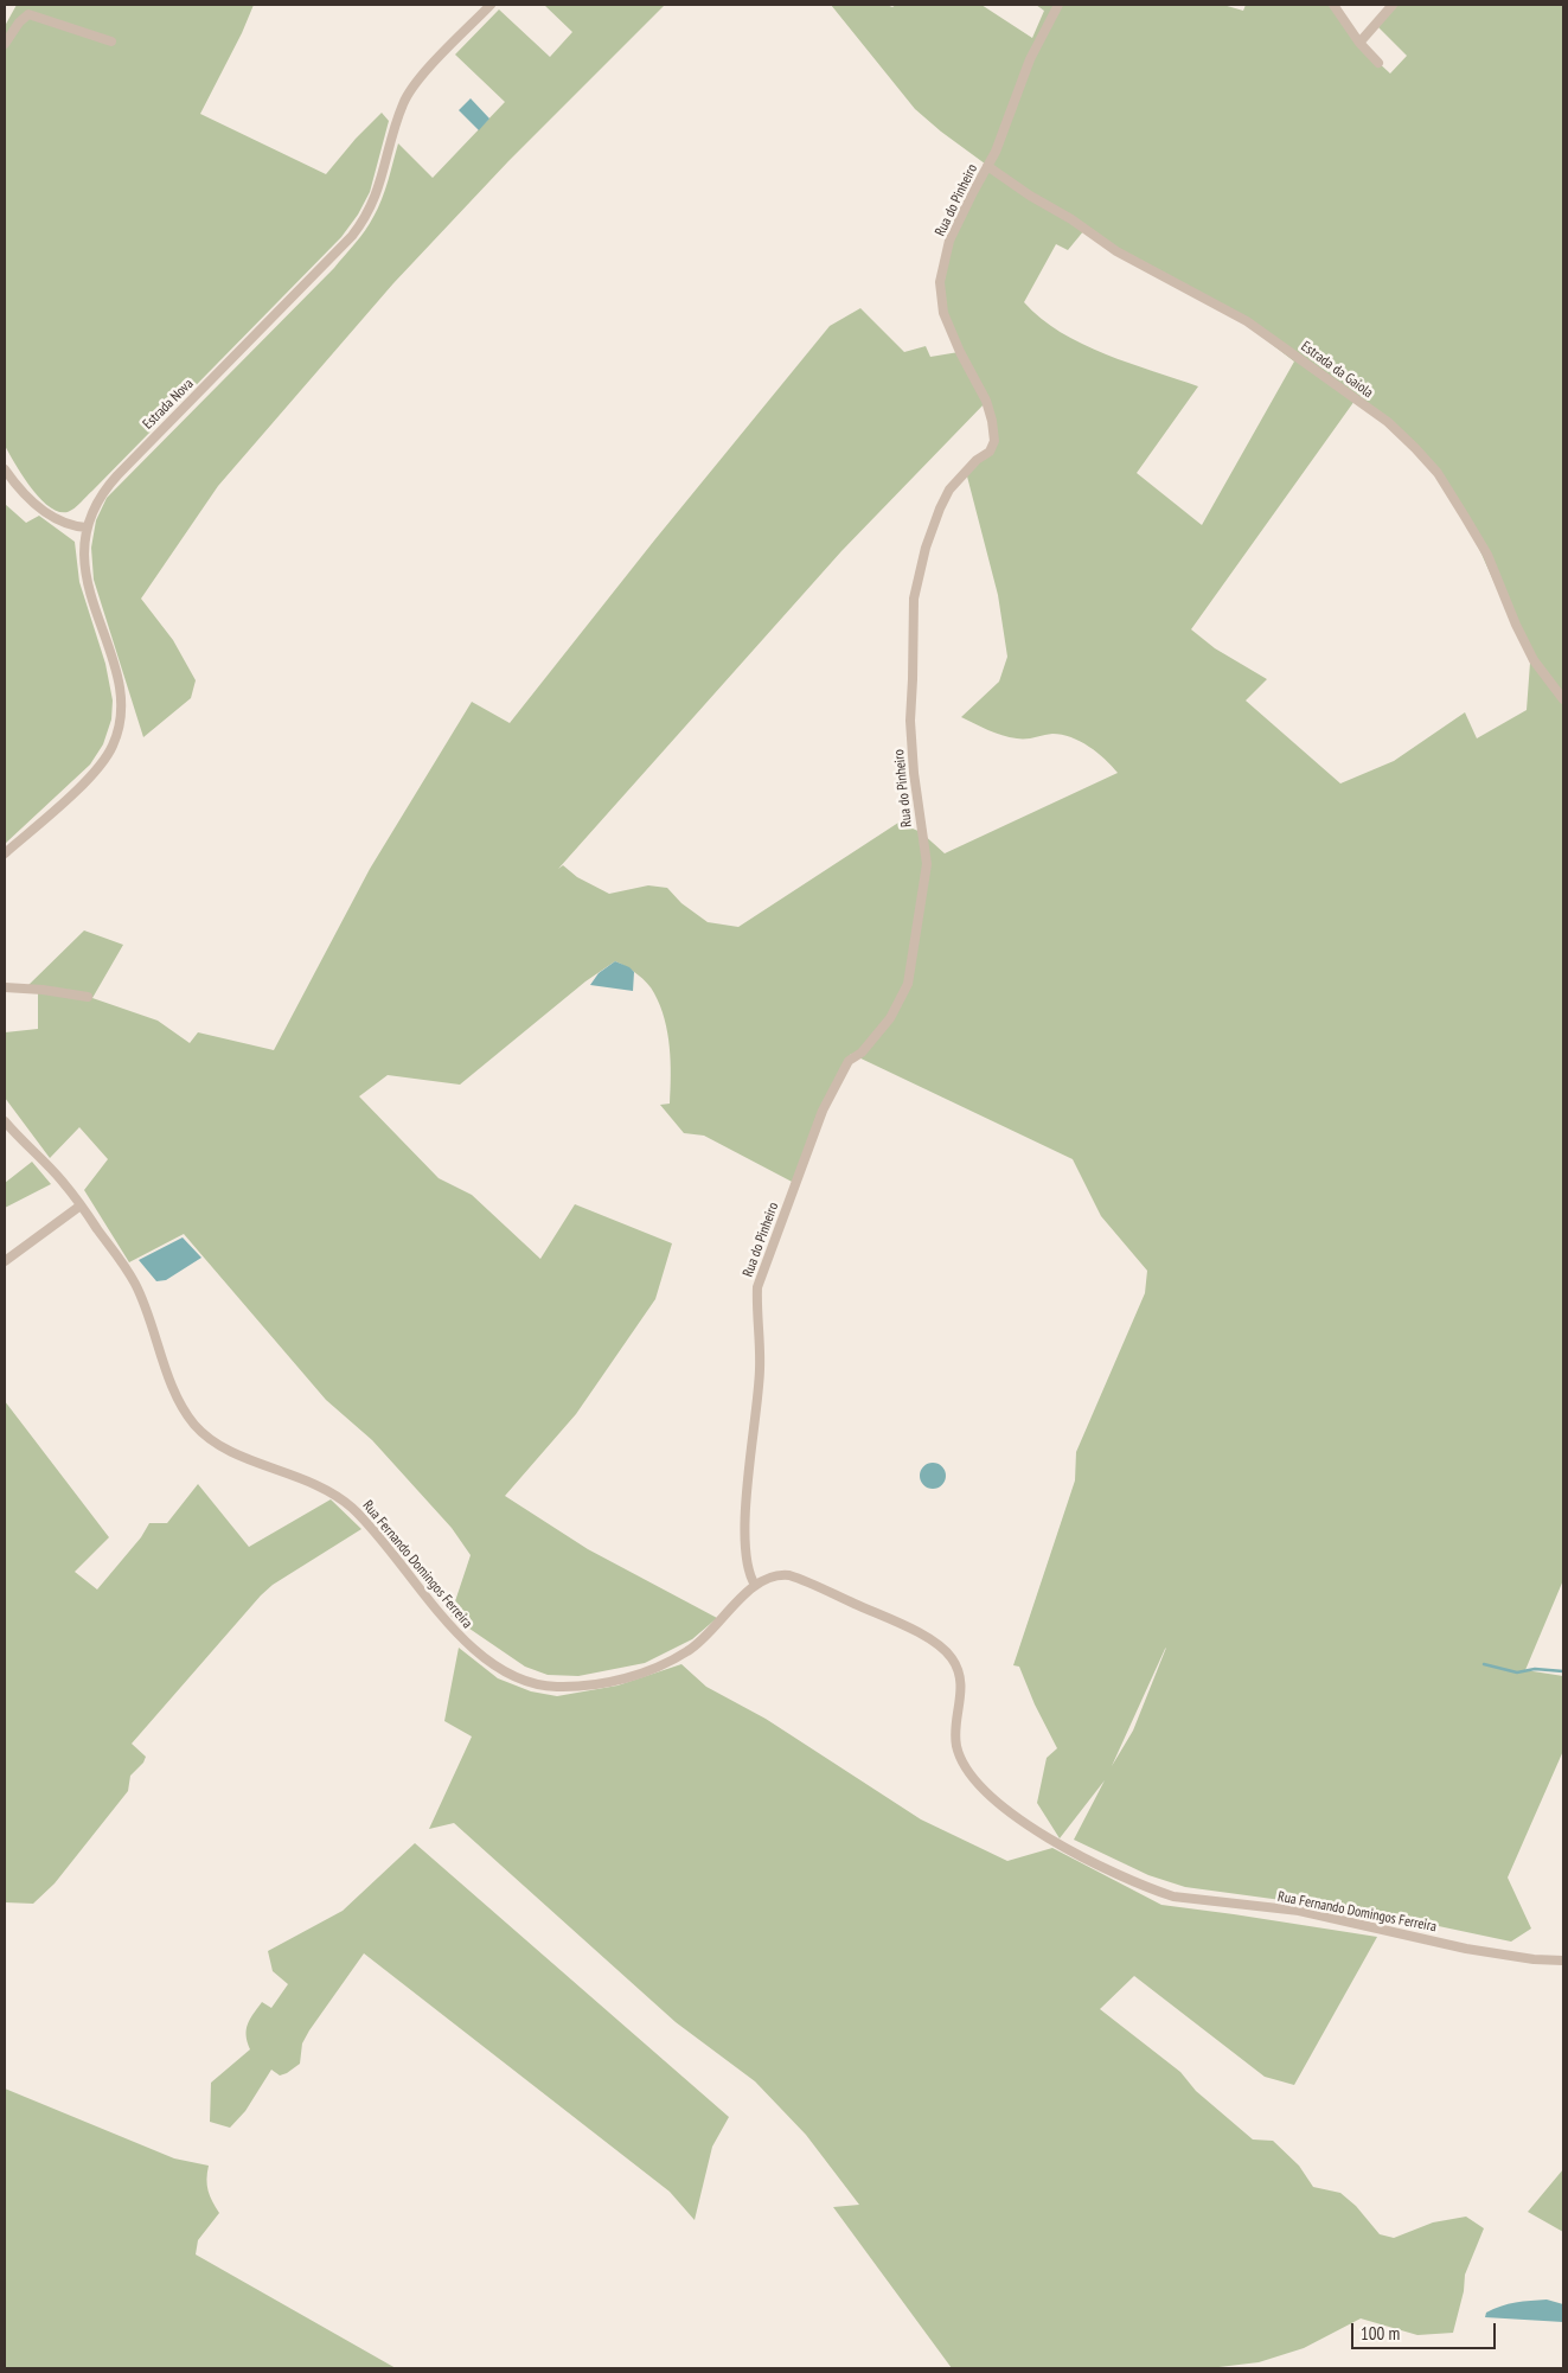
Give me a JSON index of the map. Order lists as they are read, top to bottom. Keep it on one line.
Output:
{"streets":{"street":["Rua do Pinheiro","Estrada da Gaiola","Estrada Nova","Rua Fernando Domingos Ferreira"]},"crossings":[["Rua do Pinheiro","Estrada da Gaiola"],["Rua do Pinheiro","Rua Fernando Domingos Ferreira"]],"scale_bar":"100 m"}
